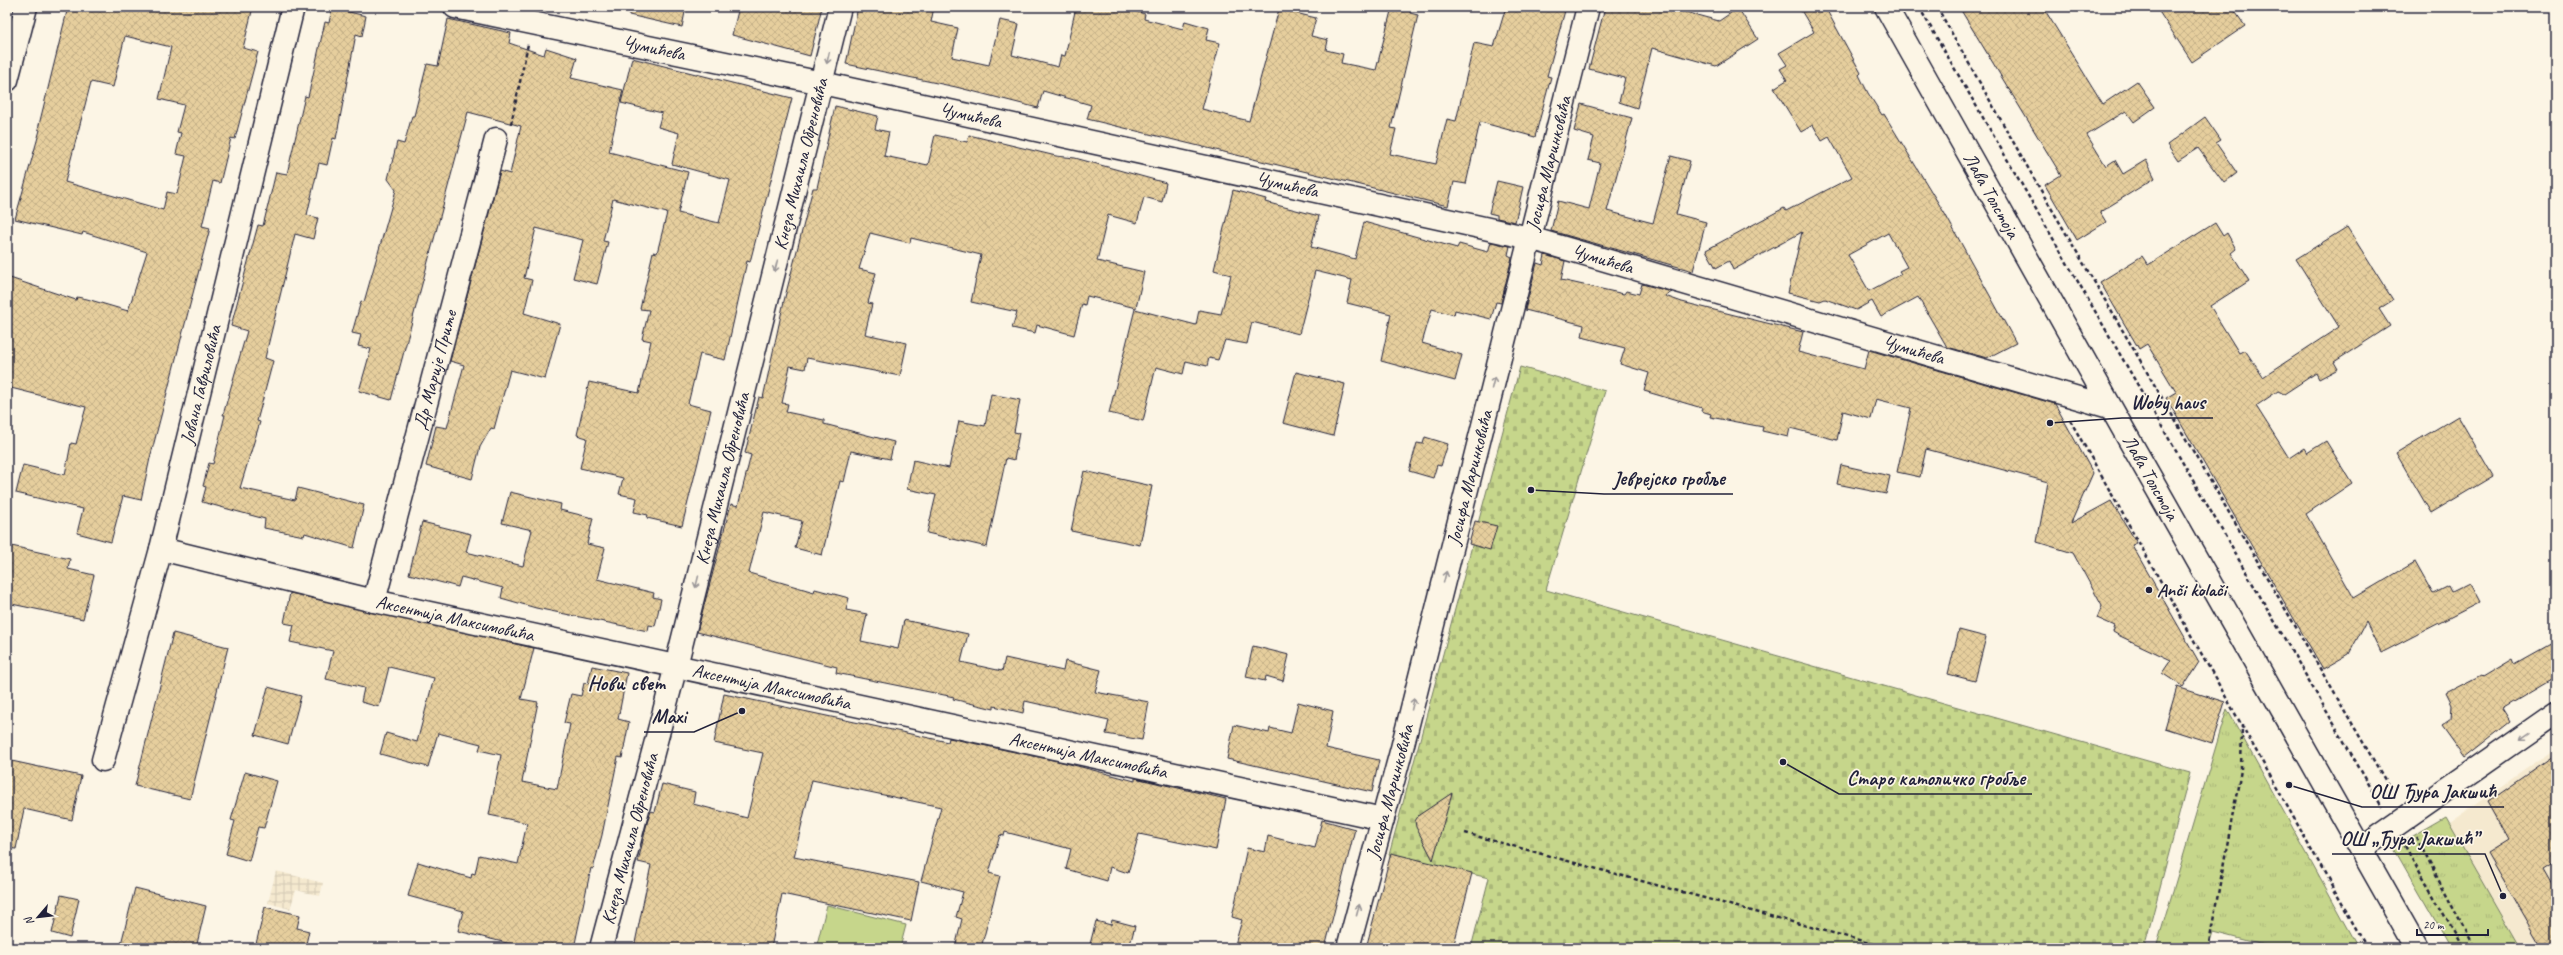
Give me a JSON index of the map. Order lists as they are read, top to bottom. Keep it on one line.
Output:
{"streets":{"street":["Чумићева","Кнеза Михаила Обреновића","Јосифа Маринковића","Лава Толстоја","Др Марије Прите","Јована Гавриловића","Аксентија Максимовића"]},"crossings":[["Чумићева","Кнеза Михаила Обреновића"],["Чумићева","Јосифа Маринковића"],["Чумићева","Лава Толстоја"],["Кнеза Михаила Обреновића","Аксентија Максимовића"],["Јосифа Маринковића","Аксентија Максимовића"],["Др Марије Прите","Аксентија Максимовића"],["Јована Гавриловића","Аксентија Максимовића"]],"one_way":["Кнеза Михаила Обреновића","Јосифа Маринковића"],"districts":["Нови свет"],"places":["Woby haus","Јеврејско гробље","Anči kolači","Maxi","Старо католичко гробље","ОШ Ђура Јакшић","ОШ „Ђура Јакшић”"],"scale_bar":"20 m","north":"bottom left"}
